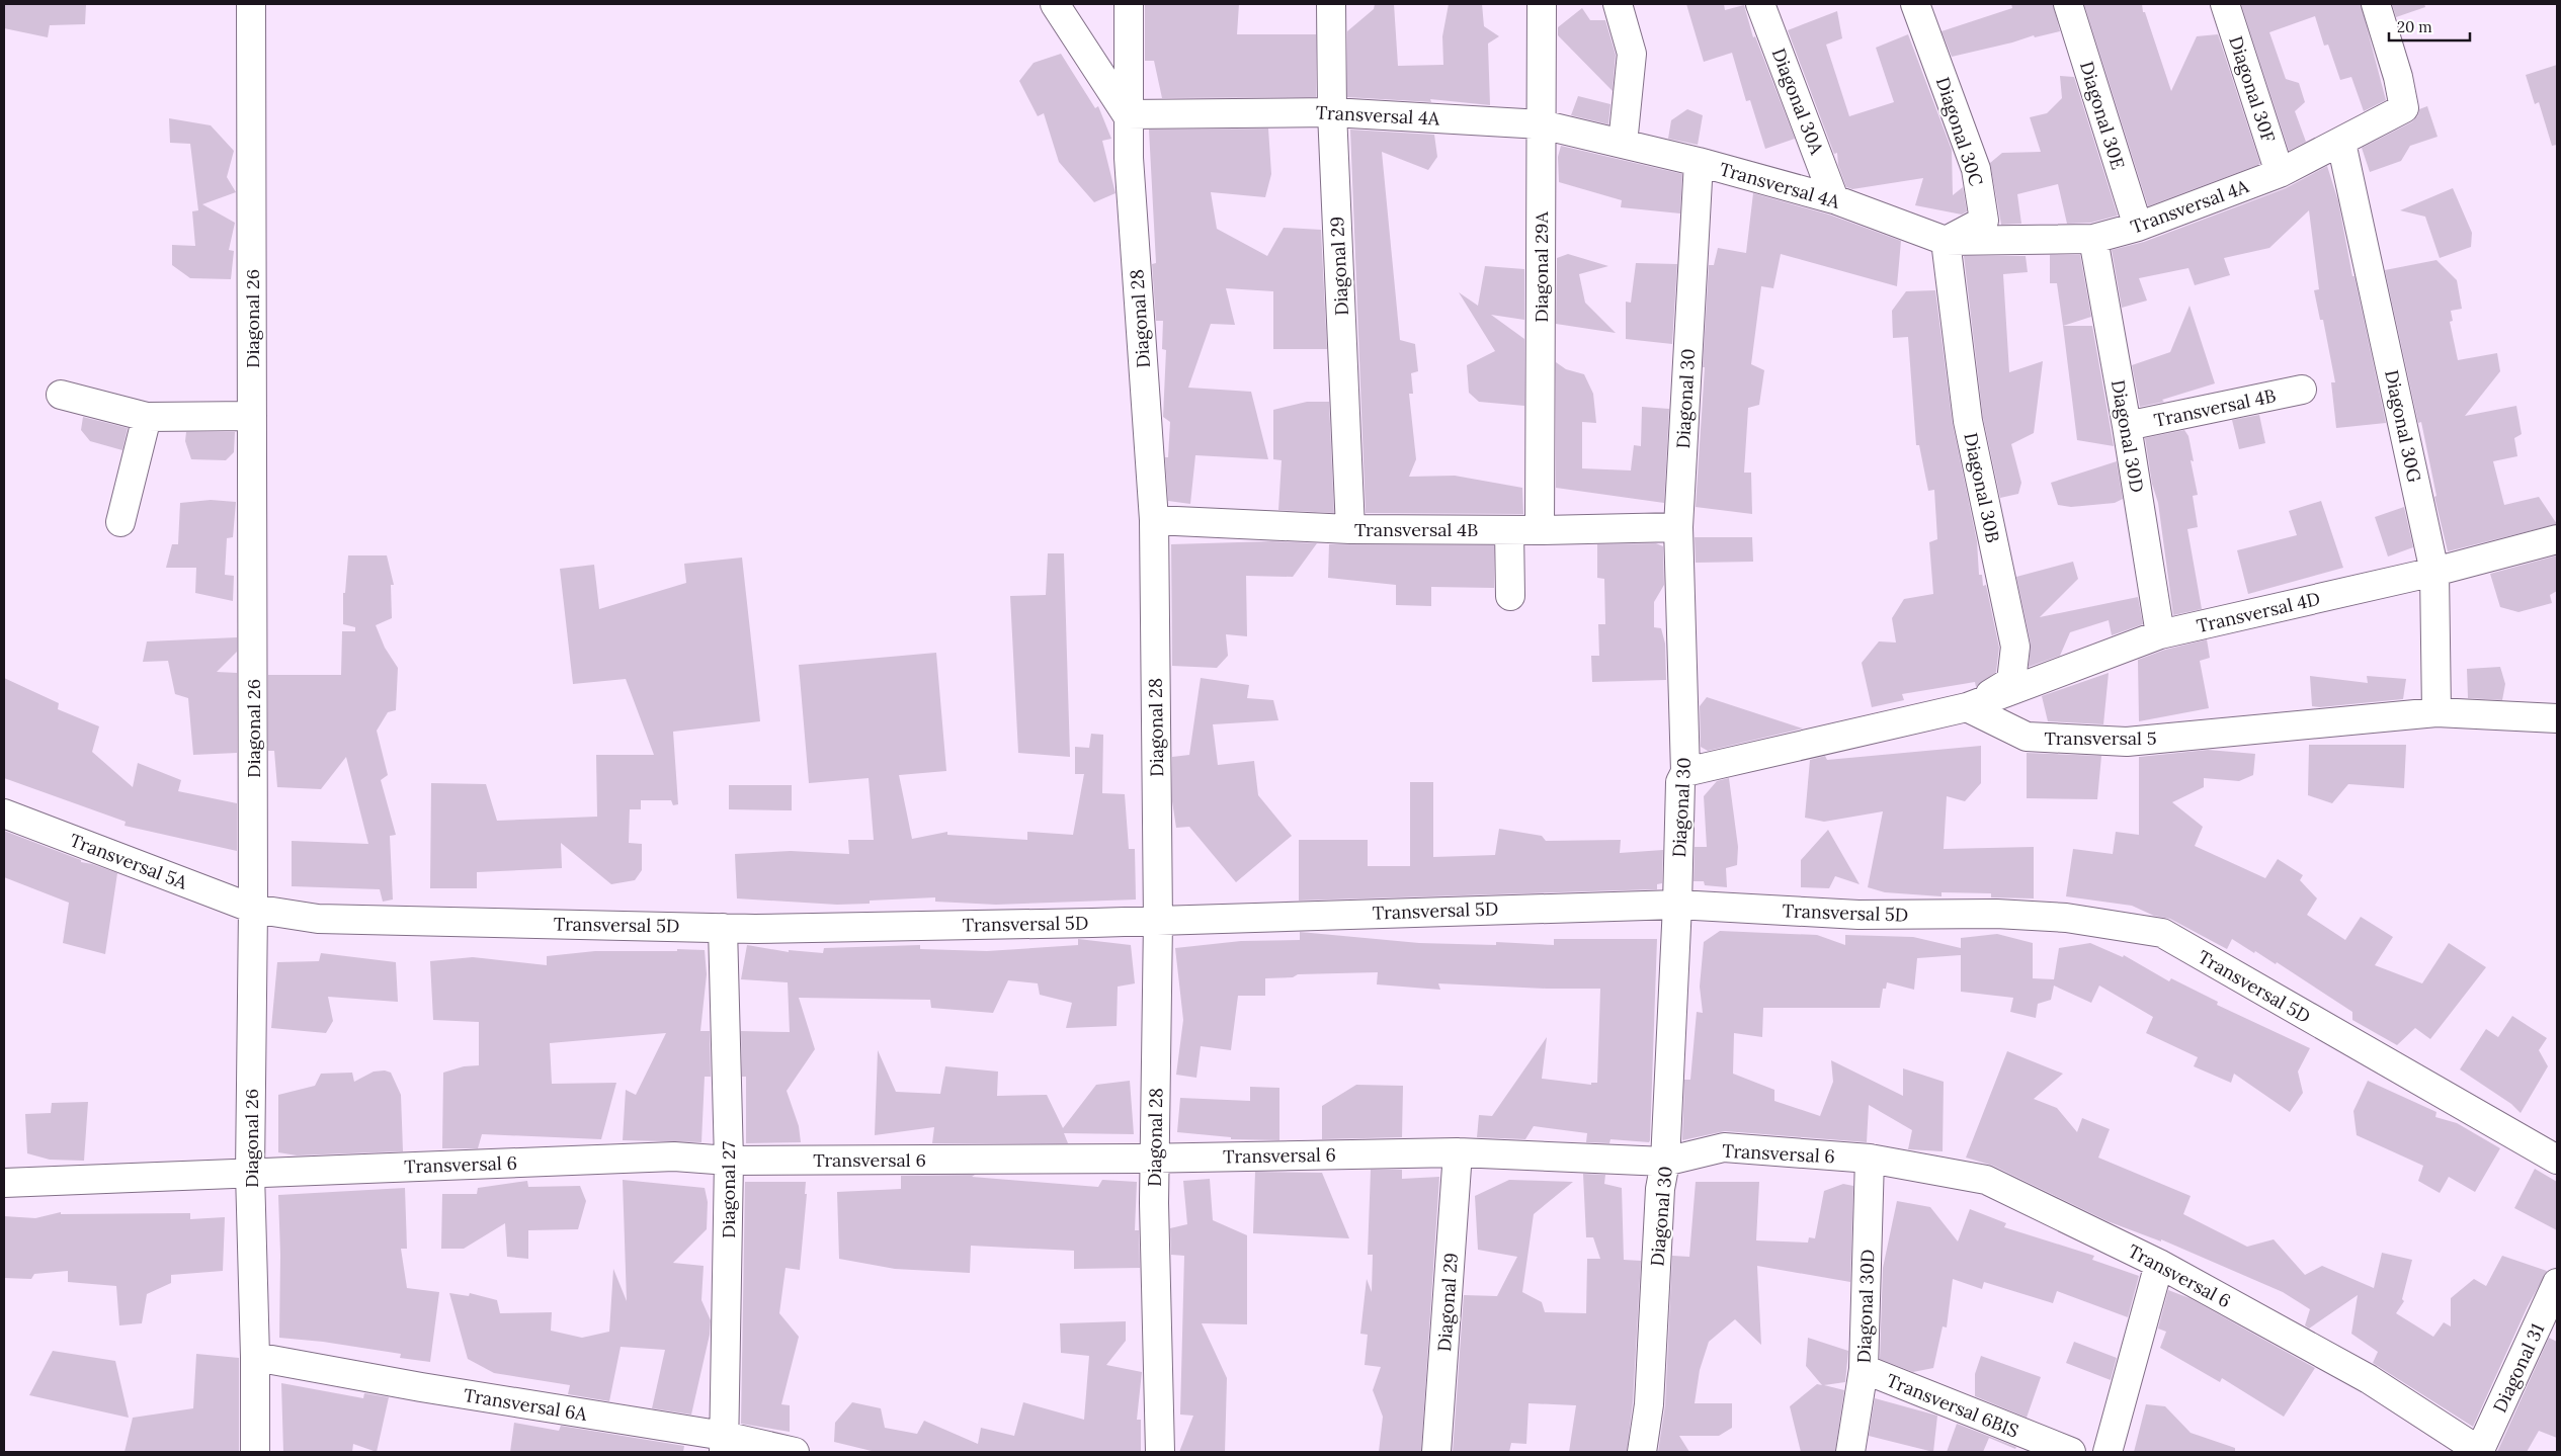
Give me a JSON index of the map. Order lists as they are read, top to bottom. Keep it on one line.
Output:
{"streets":{"street":["Diagonal 30F","Diagonal 30A","Transversal 4A","Diagonal 30E","Diagonal 30C","Diagonal 29","Diagonal 29A","Diagonal 26","Diagonal 28","Diagonal 30","Transversal 4B","Diagonal 30G","Diagonal 30D","Diagonal 30B","Transversal 4D","Transversal 5","Transversal 5A","Transversal 5D","Transversal 6","Diagonal 27","Diagonal 31","Transversal 6A","Transversal 6BIS"]},"crossings":[["Diagonal 30F","Transversal 4A"],["Diagonal 30A","Transversal 4A"],["Transversal 4A","Diagonal 30E"],["Transversal 4A","Diagonal 30C"],["Transversal 4A","Diagonal 29"],["Transversal 4A","Diagonal 29A"],["Transversal 4A","Diagonal 28"],["Transversal 4A","Diagonal 30"],["Transversal 4A","Diagonal 30G"],["Transversal 4A","Diagonal 30D"],["Transversal 4A","Diagonal 30B"],["Diagonal 30C","Diagonal 30B"],["Diagonal 29","Transversal 4B"],["Diagonal 29","Transversal 6"],["Diagonal 29A","Transversal 4B"],["Diagonal 26","Transversal 5A"],["Diagonal 26","Transversal 5D"],["Diagonal 26","Transversal 6"],["Diagonal 26","Transversal 6A"],["Diagonal 28","Transversal 4B"],["Diagonal 28","Transversal 5D"],["Diagonal 28","Transversal 6"],["Diagonal 30","Transversal 4B"],["Diagonal 30","Transversal 5D"],["Diagonal 30","Transversal 6"],["Transversal 4B","Diagonal 30D"],["Diagonal 30G","Transversal 4D"],["Diagonal 30G","Transversal 5"],["Diagonal 30D","Transversal 4D"],["Diagonal 30D","Transversal 6"],["Diagonal 30D","Transversal 6BIS"],["Diagonal 30B","Transversal 4D"],["Diagonal 30B","Transversal 5"],["Transversal 4D","Transversal 5"],["Transversal 5A","Transversal 5D"],["Transversal 5D","Diagonal 27"],["Transversal 6","Diagonal 27"],["Transversal 6","Diagonal 31"],["Diagonal 27","Transversal 6A"]],"scale_bar":"20 m"}
